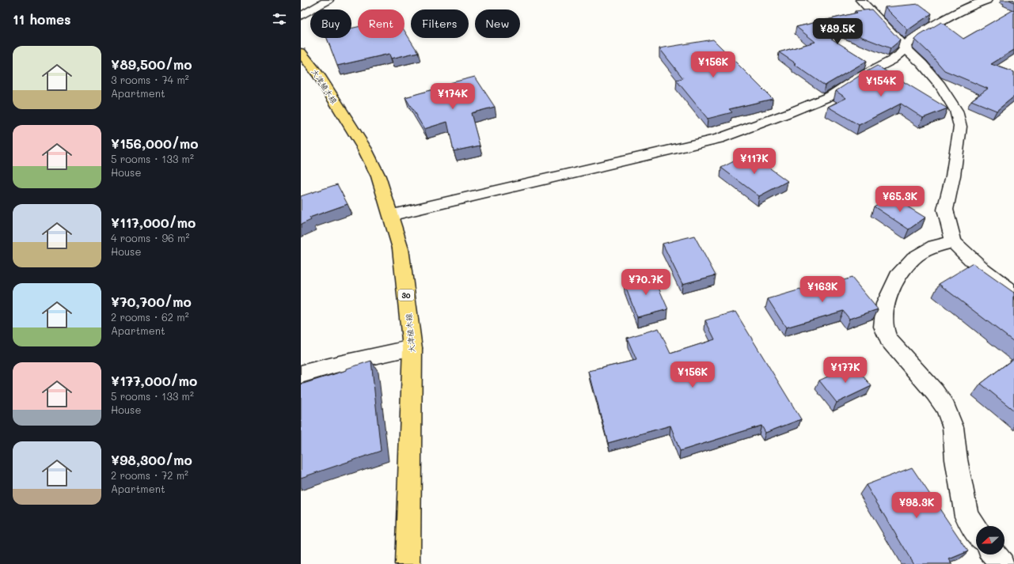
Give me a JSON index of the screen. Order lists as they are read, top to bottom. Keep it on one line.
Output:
{"streets":{"main road":["大津植木線","30"]},"north":"left","page":{"heading":"11 homes","chip":["Buy","Rent","Filters","New"],"price":["¥89.5K","¥156K","¥154K","¥174K","¥117K","¥65.3K","¥70.7K","¥163K","¥177K","¥156K","¥98.3K"],"list":[{"name":"¥89,500/mo","note":"3 rooms · 74 m² · Apartment"},{"name":"¥156,000/mo","note":"5 rooms · 133 m² · House"},{"name":"¥117,000/mo","note":"4 rooms · 96 m² · House"},{"name":"¥70,700/mo","note":"2 rooms · 62 m² · Apartment"},{"name":"¥177,000/mo","note":"5 rooms · 133 m² · House"},{"name":"¥98,300/mo","note":"2 rooms · 72 m² · Apartment"}]}}
